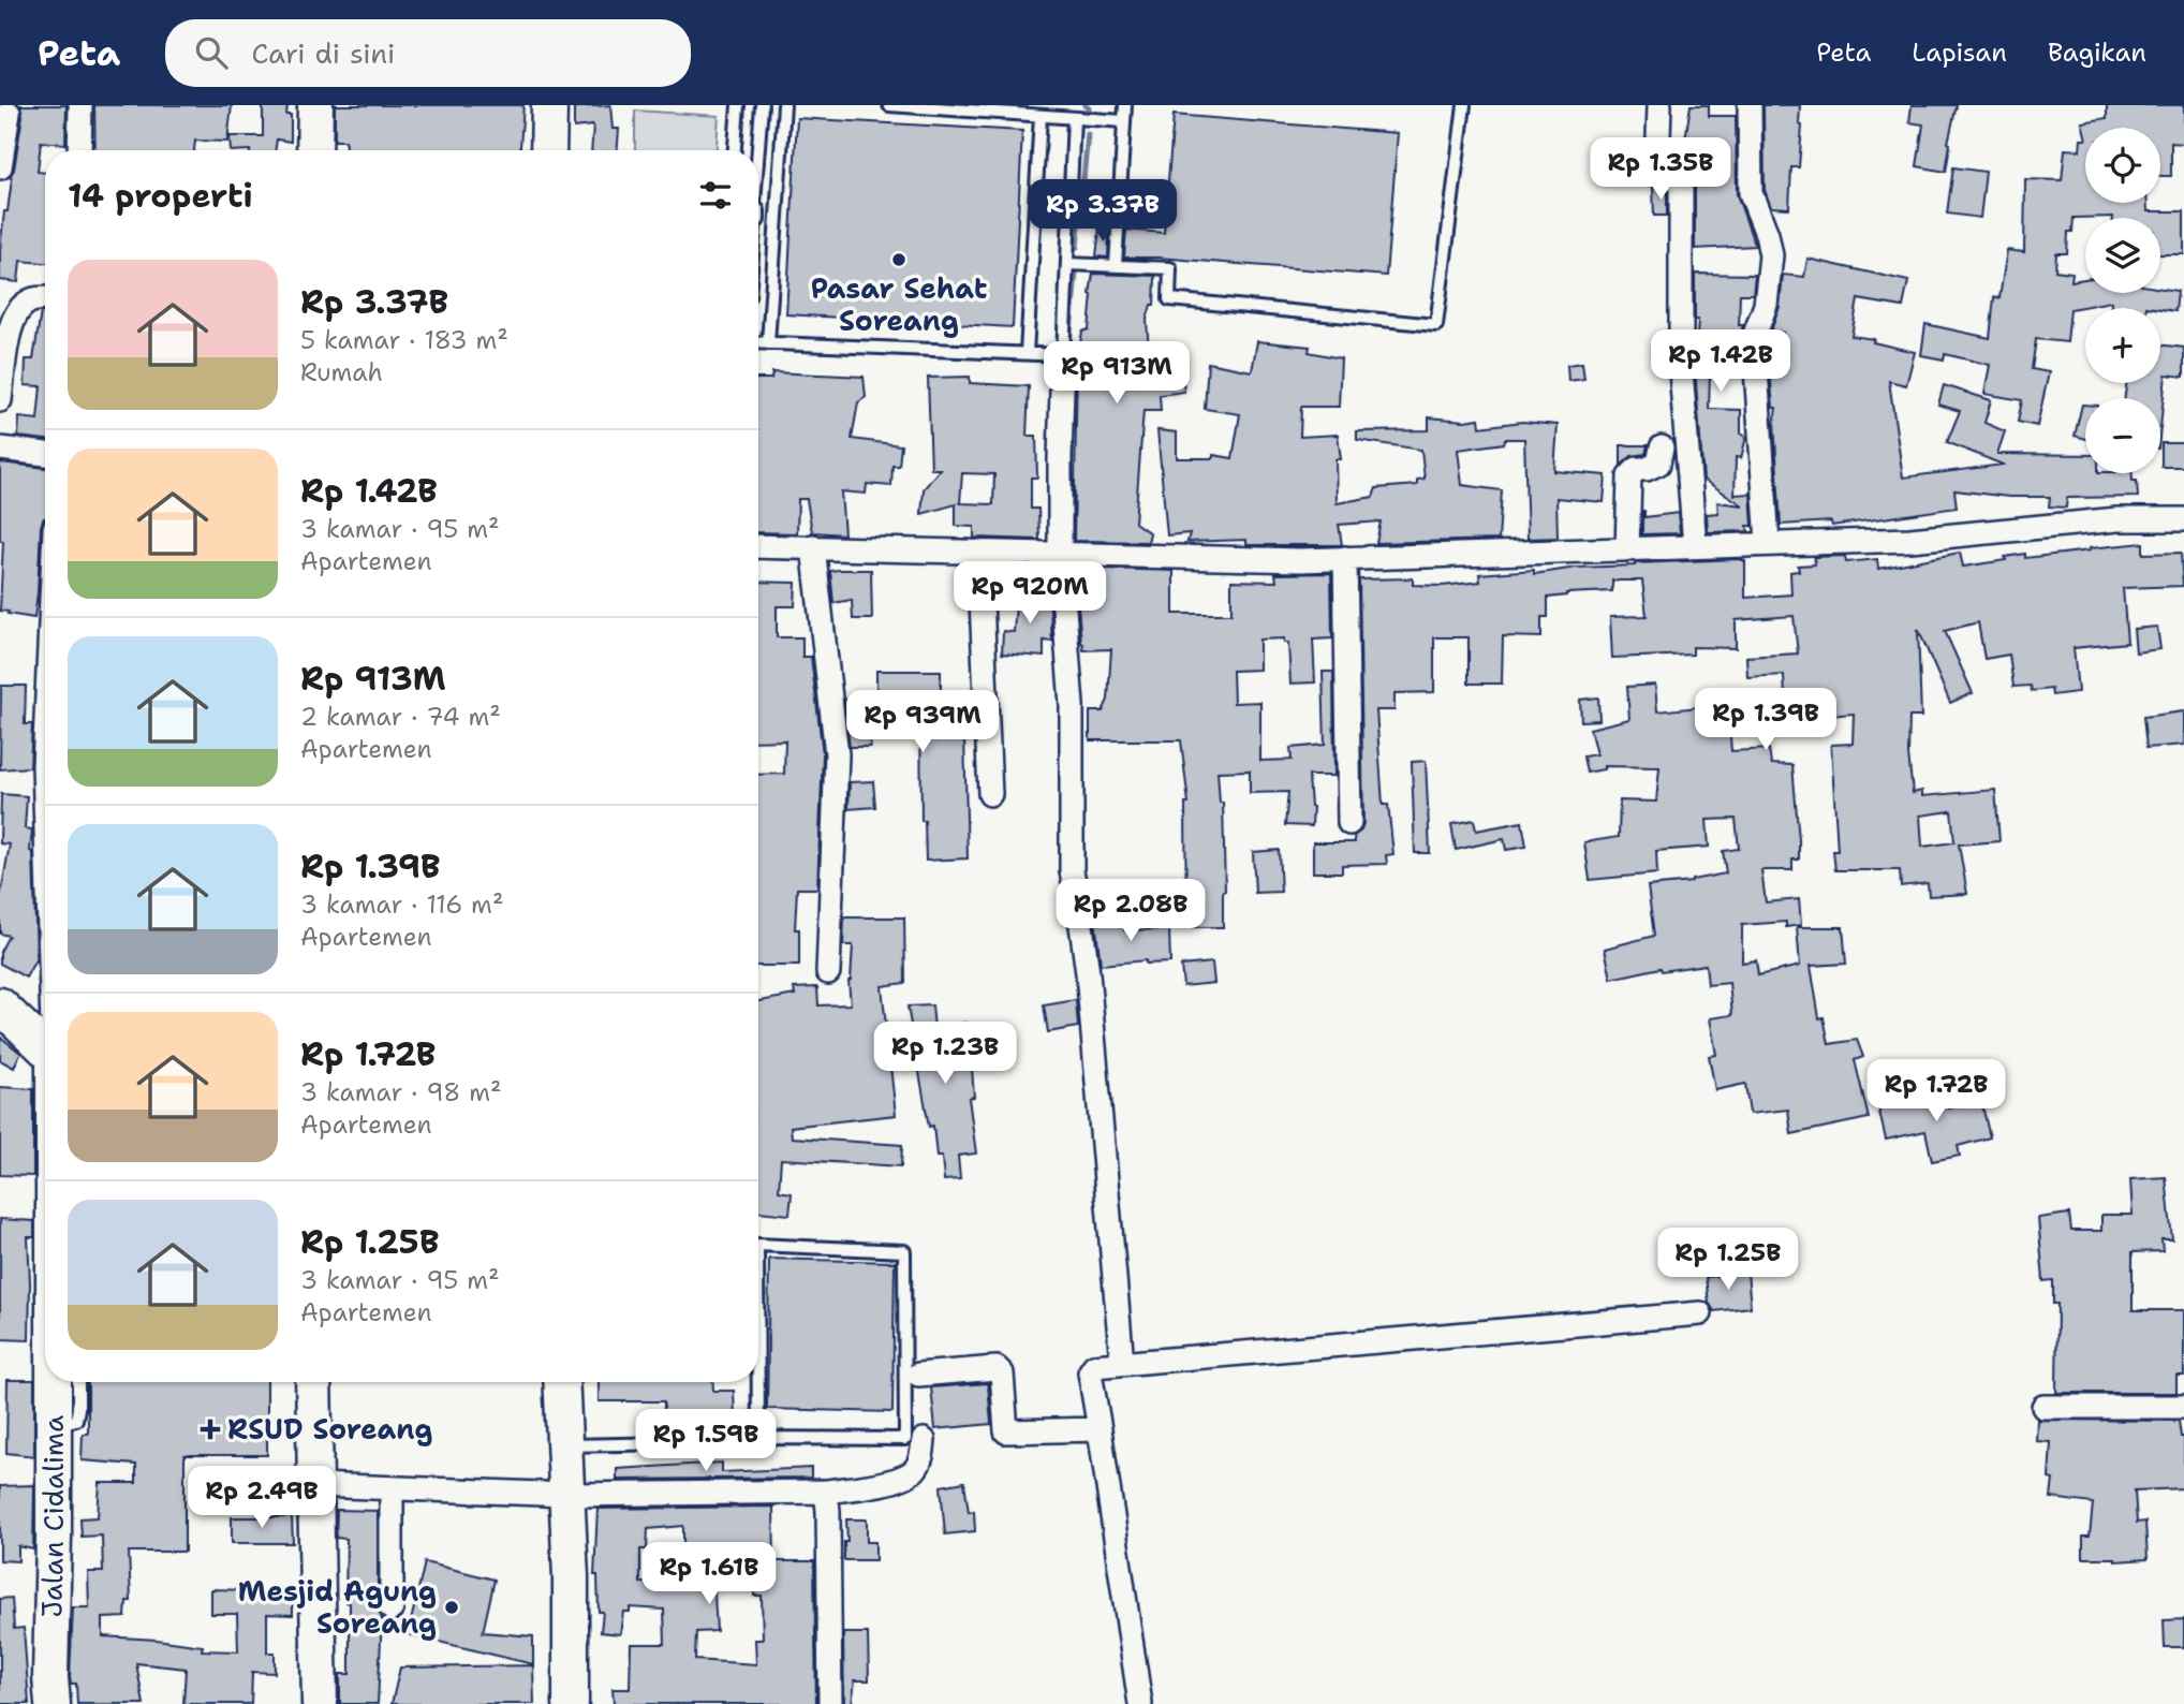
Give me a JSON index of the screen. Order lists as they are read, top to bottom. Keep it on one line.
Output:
{"streets":{"main road":["Jalan Cidalima"]},"places":{"other":["Pasar Sehat Soreang","Mesjid Agung Soreang"],"health":["RSUD Soreang"]},"page":{"header":"Peta","search":"Cari di sini","nav":["Peta","Lapisan","Bagikan"],"map_buttons":["+","−"],"price":["Rp 1.35B","Rp 3.37B","Rp 1.42B","Rp 913M","Rp 920M","Rp 1.39B","Rp 939M","Rp 2.08B","Rp 1.23B","Rp 1.72B","Rp 1.25B","Rp 1.59B","Rp 2.49B","Rp 1.61B"],"heading":"14 properti","list":[{"name":"Rp 3.37B","note":"5 kamar · 183 m² · Rumah"},{"name":"Rp 1.42B","note":"3 kamar · 95 m² · Apartemen"},{"name":"Rp 913M","note":"2 kamar · 74 m² · Apartemen"},{"name":"Rp 1.39B","note":"3 kamar · 116 m² · Apartemen"},{"name":"Rp 1.72B","note":"3 kamar · 98 m² · Apartemen"},{"name":"Rp 1.25B","note":"3 kamar · 95 m² · Apartemen"}]}}
